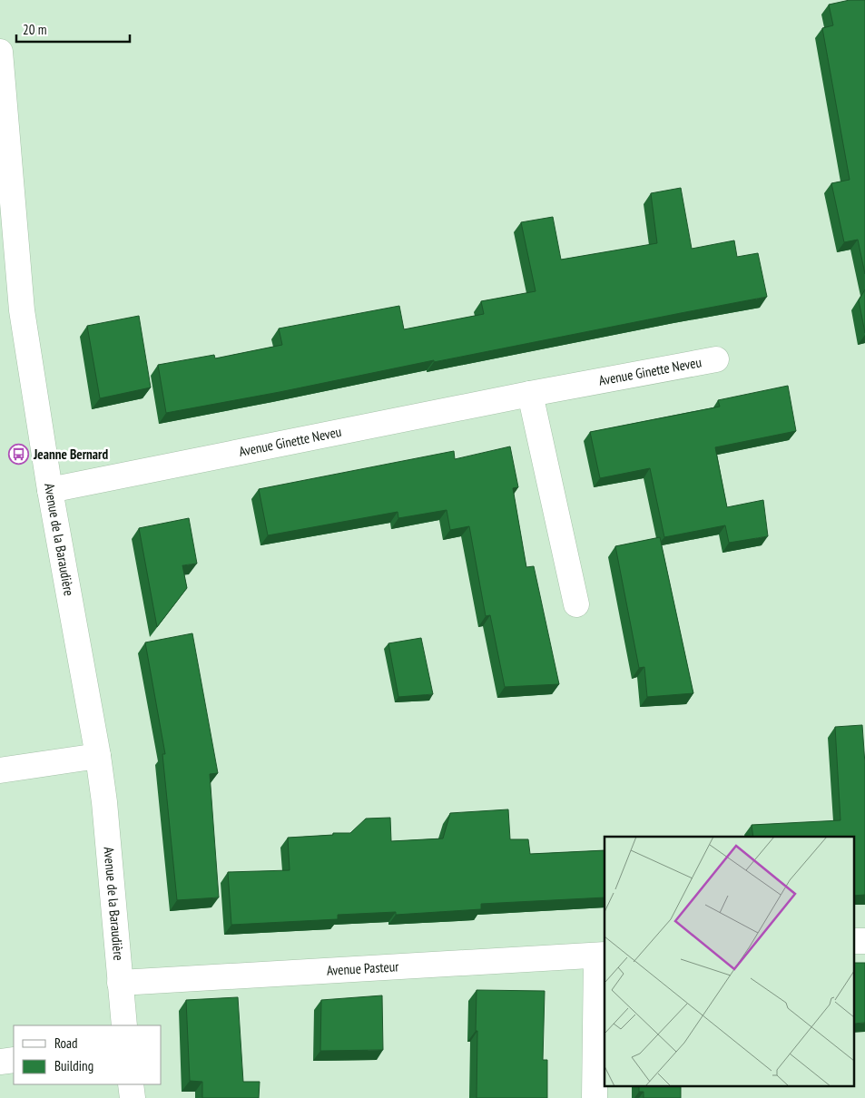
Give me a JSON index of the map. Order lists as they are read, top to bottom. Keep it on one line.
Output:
{"streets":{"street":["Avenue Ginette Neveu","Avenue de la Baraudière","Avenue Pasteur"]},"crossings":[["Avenue Ginette Neveu","Avenue de la Baraudière"],["Avenue de la Baraudière","Avenue Pasteur"]],"places":{"bus stop":["Jeanne Bernard"]},"legend":["Road","Building"],"scale_bar":"20 m"}
